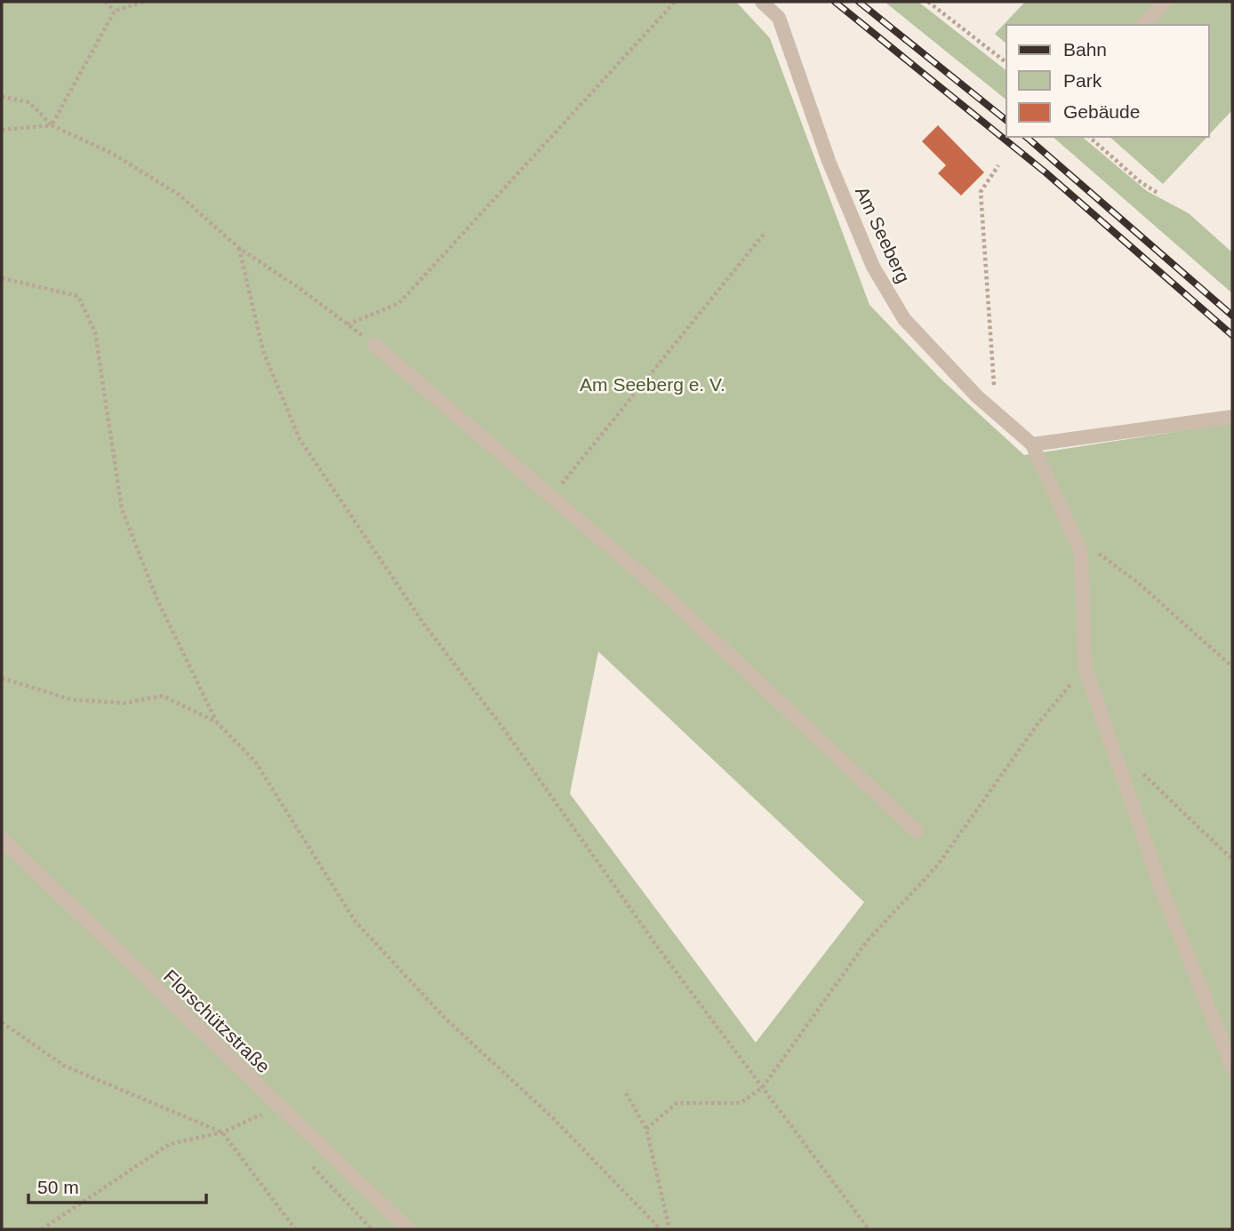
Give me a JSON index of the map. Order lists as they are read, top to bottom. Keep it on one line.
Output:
{"streets":{"lane":["Am Seeberg","Florschützstraße"]},"parks":["Am Seeberg e. V."],"legend":["Bahn","Park","Gebäude"],"scale_bar":"50 m"}
